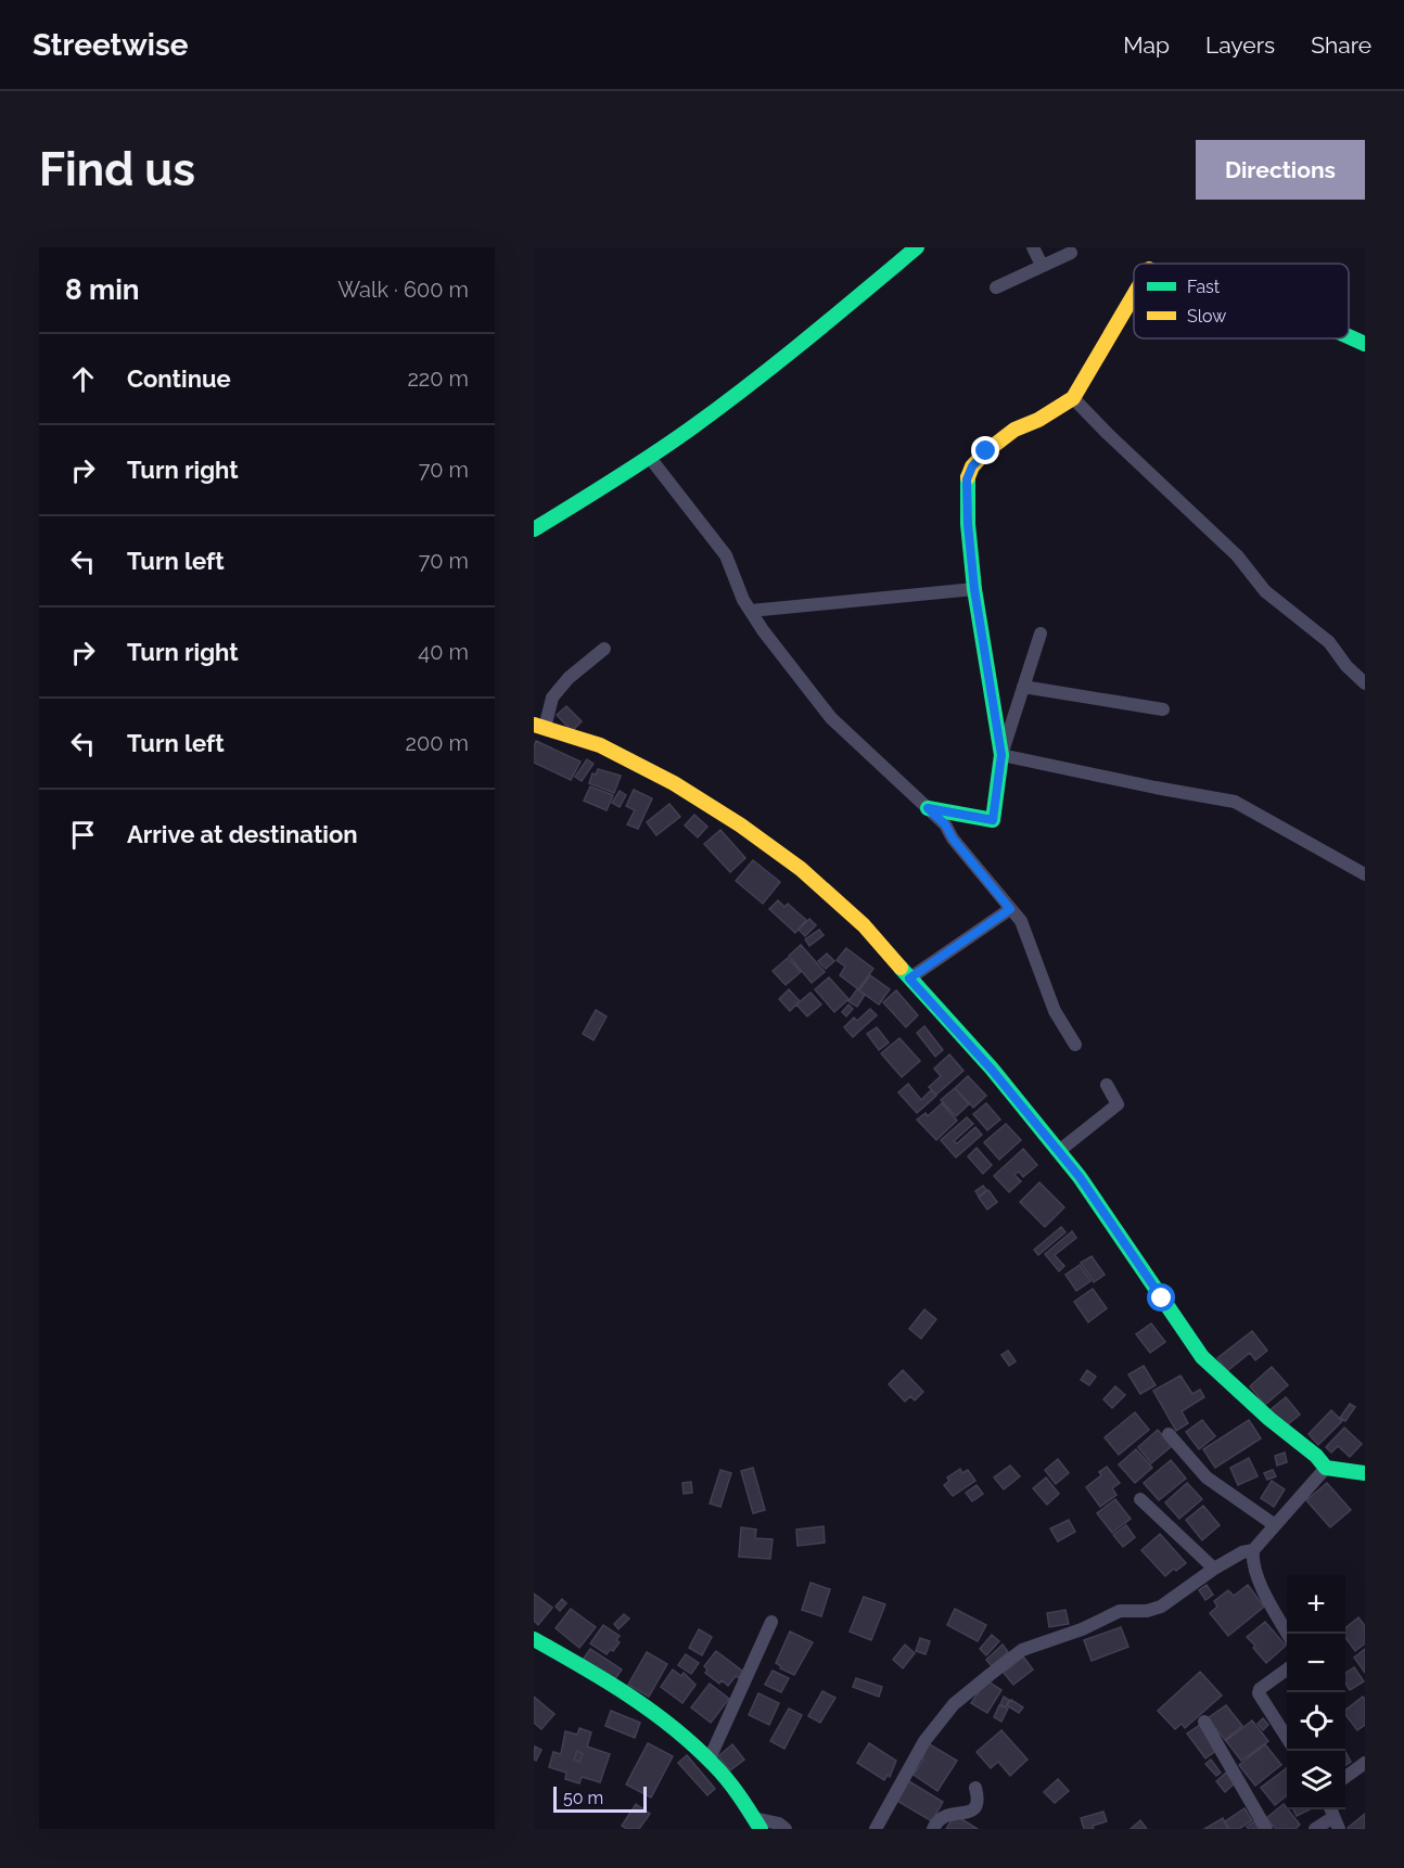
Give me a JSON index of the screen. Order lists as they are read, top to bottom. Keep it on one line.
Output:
{"legend":["Fast","Slow"],"scale_bar":"50 m","page":{"header":"Streetwise","nav":["Map","Layers","Share"],"buttons":"Directions","title":"Find us","heading":["8 min","Walk · 600 m"],"list":[["Continue","220 m"],["Turn right","70 m"],["Turn left","70 m"],["Turn right","40 m"],["Turn left","200 m"],"Arrive at destination"],"map_buttons":["+","−"],"scale":"50 m"}}
